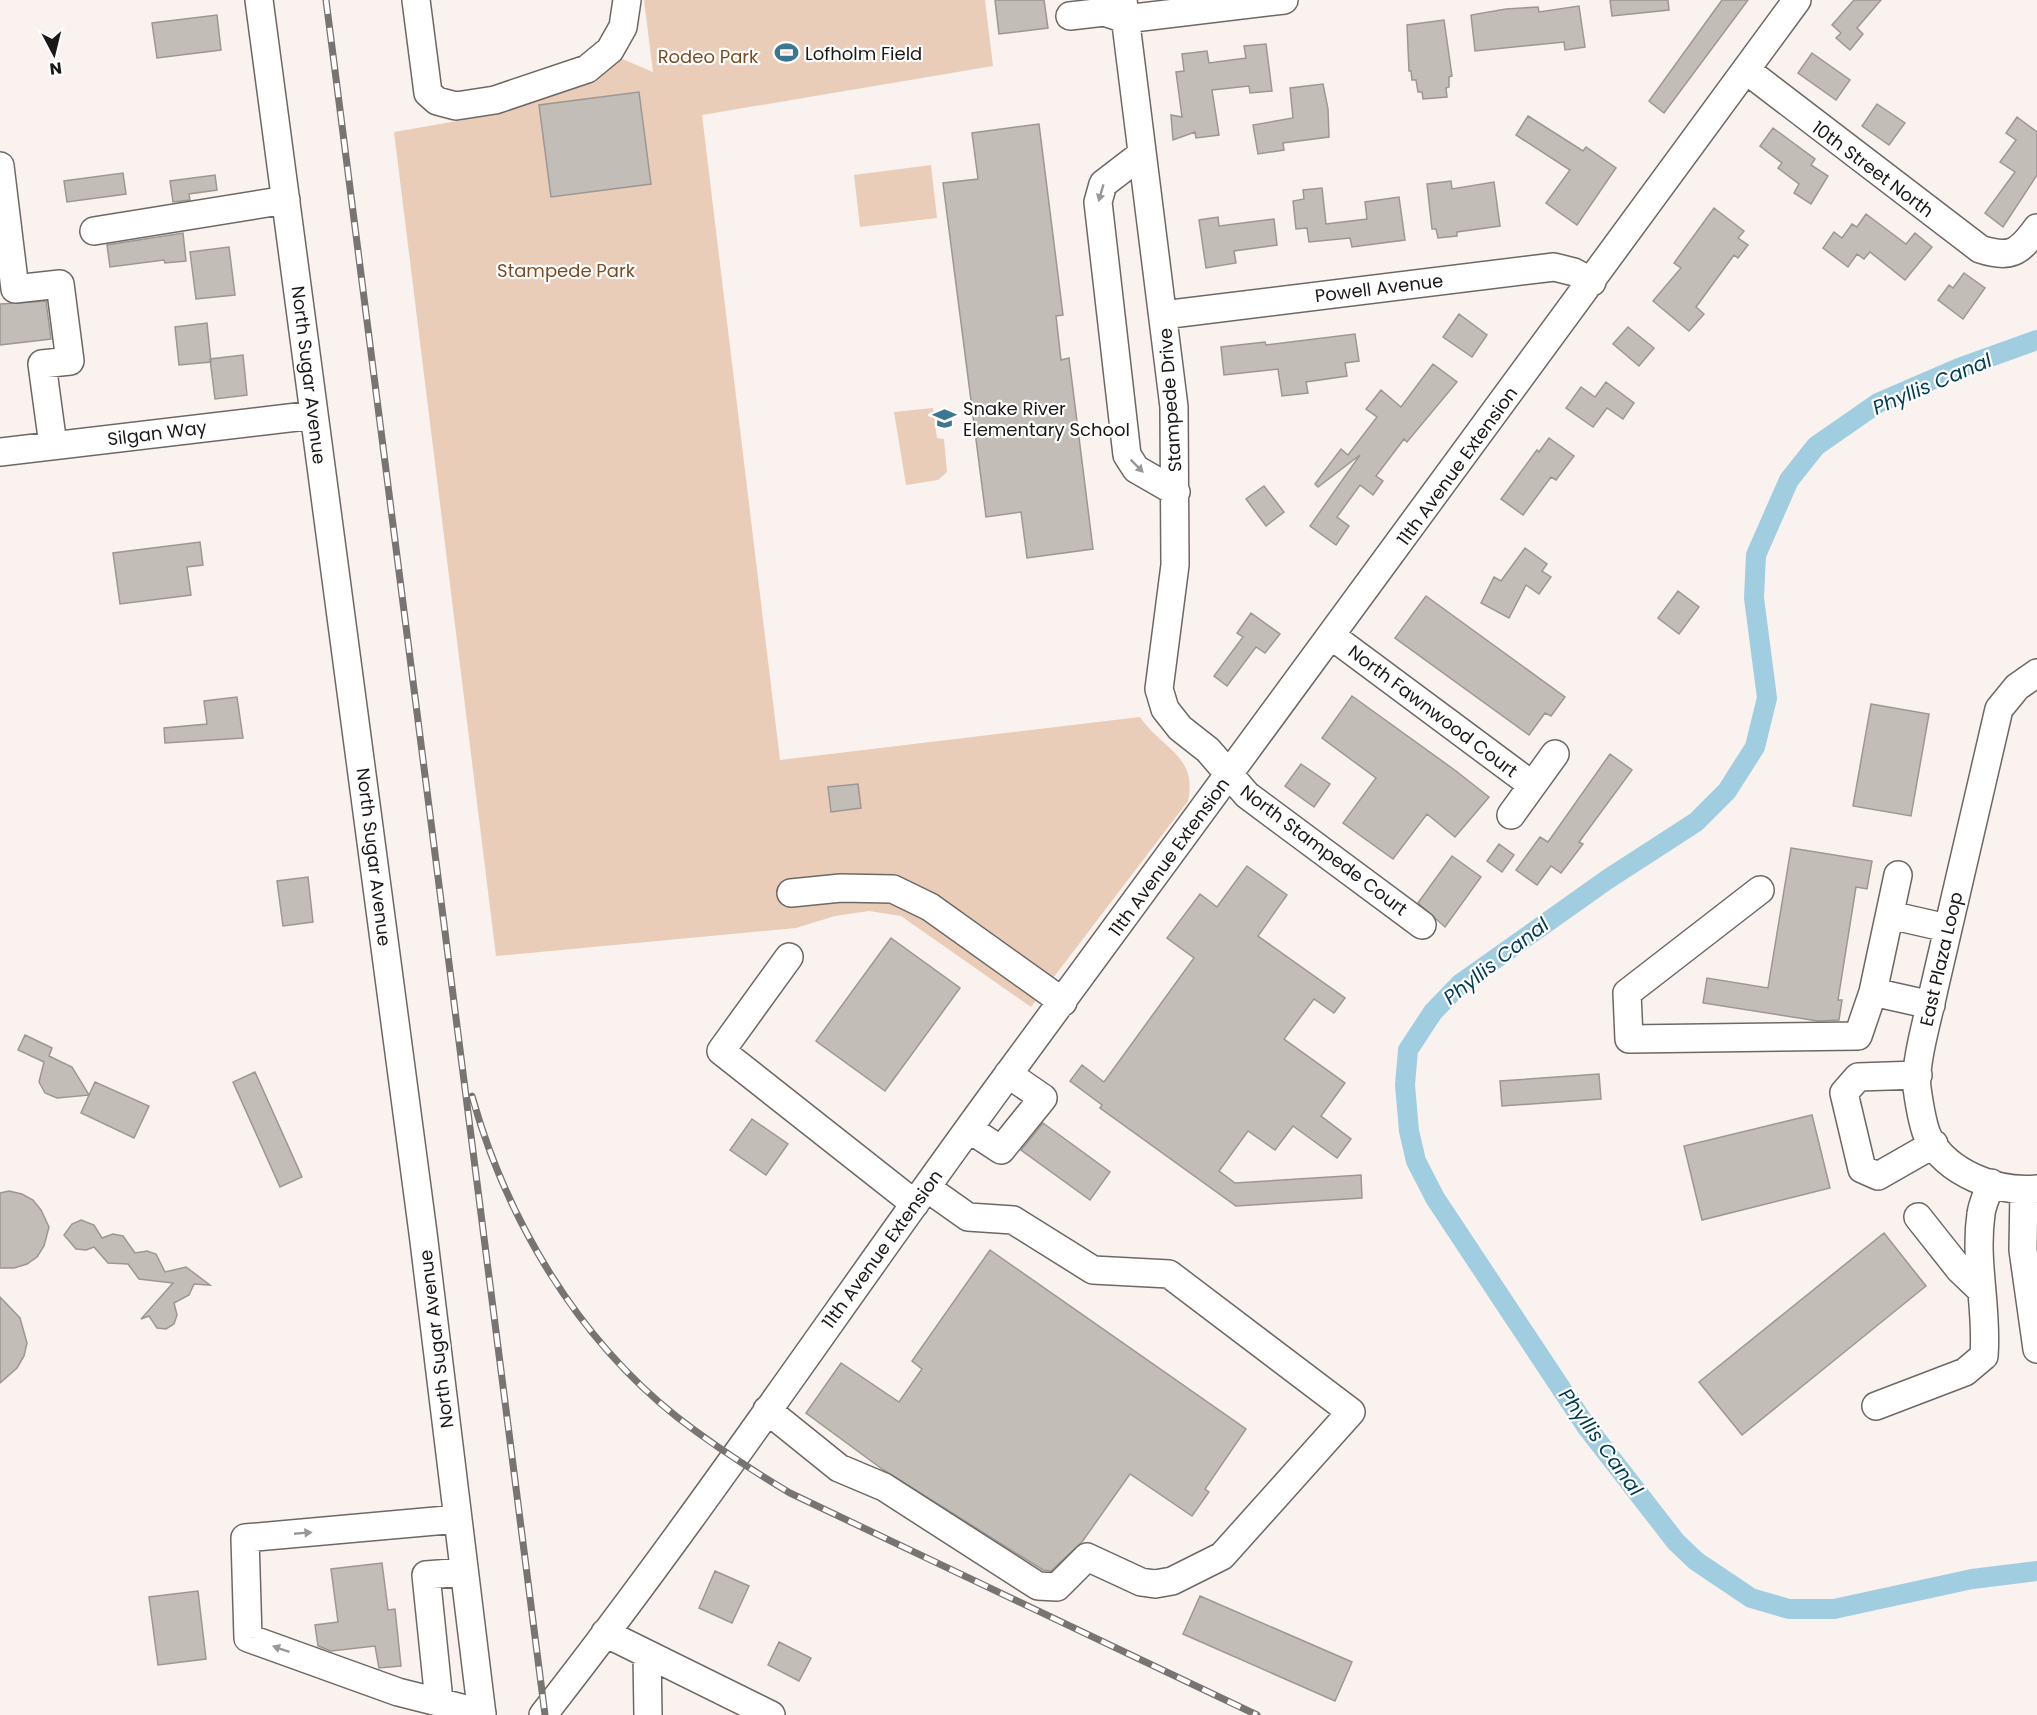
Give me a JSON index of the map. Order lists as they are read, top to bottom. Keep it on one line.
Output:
{"streets":{"street":["10th Street North","Powell Avenue","North Sugar Avenue","Stampede Drive","Silgan Way","11th Avenue Extension","North Fawnwood Court","North Stampede Court","East Plaza Loop"]},"crossings":[["10th Street North","11th Avenue Extension"],["Powell Avenue","Stampede Drive"],["Powell Avenue","11th Avenue Extension"],["North Sugar Avenue","Silgan Way"],["Stampede Drive","11th Avenue Extension"],["Stampede Drive","North Stampede Court"],["11th Avenue Extension","North Fawnwood Court"],["11th Avenue Extension","North Stampede Court"]],"water":["Phyllis Canal"],"parks":["Rodeo Park","Stampede Park"],"places":{"sports":["Lofholm Field"],"school or university":["Snake River Elementary School"]},"north":"bottom"}
